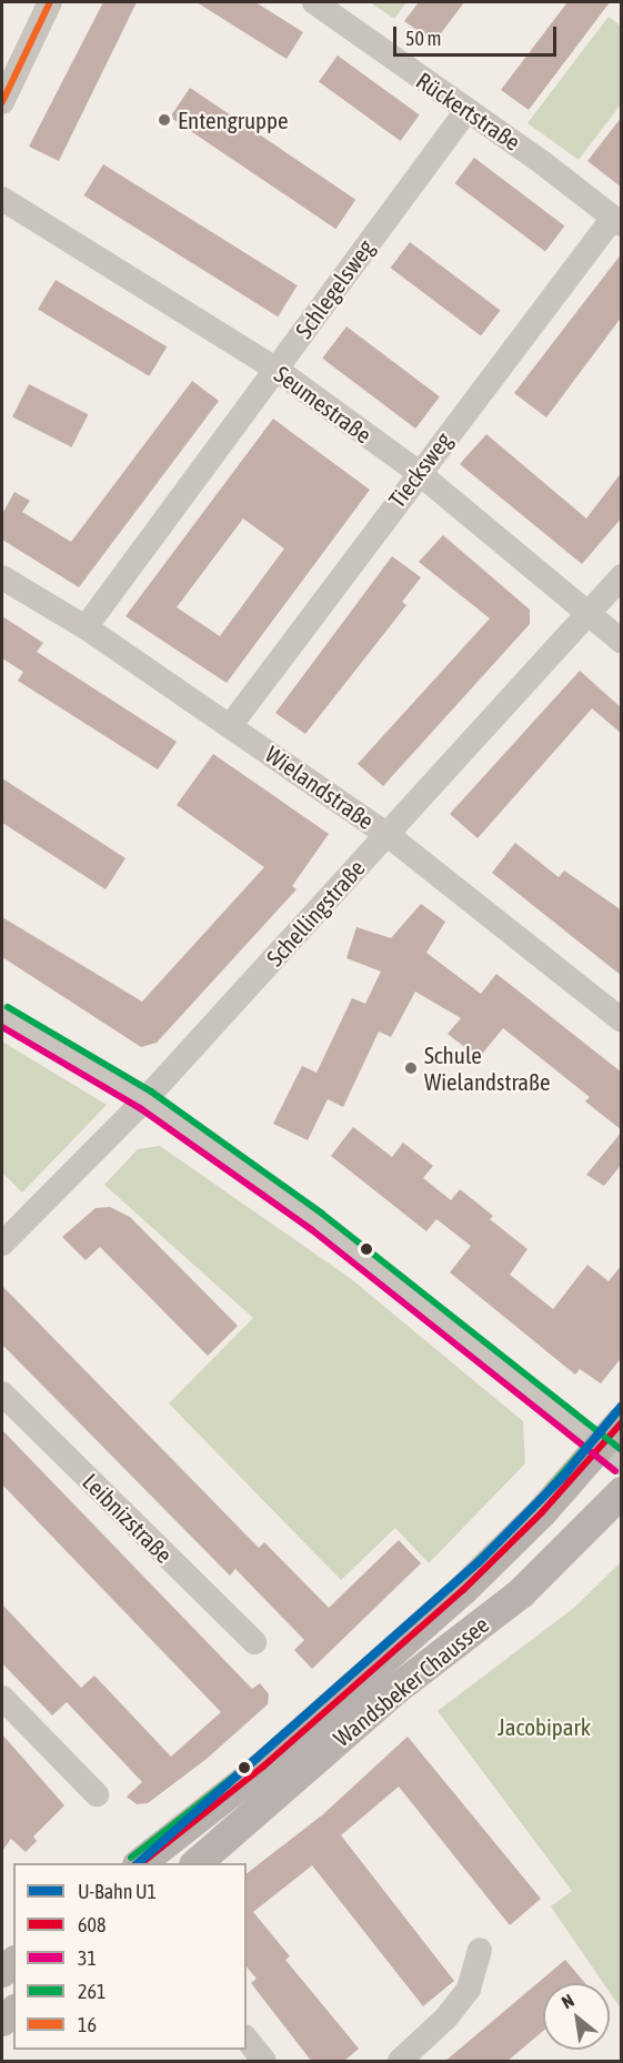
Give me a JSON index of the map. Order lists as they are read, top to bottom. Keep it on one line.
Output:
{"streets":{"main road":["Wandsbeker Chaussee"],"street":["Rückertstraße","Schlegelsweg","Seumestraße","Tiecksweg","Wielandstraße","Schellingstraße","Leibnizstraße"]},"crossings":[["Rückertstraße","Schlegelsweg"],["Rückertstraße","Tiecksweg"],["Schlegelsweg","Seumestraße"],["Schlegelsweg","Wielandstraße"],["Seumestraße","Tiecksweg"],["Seumestraße","Schellingstraße"],["Tiecksweg","Wielandstraße"],["Wielandstraße","Schellingstraße"]],"parks":["Jacobipark"],"places":["Entengruppe","Schule Wielandstraße"],"lines":["transit line 16","transit line 261","transit line 31","metro line U1","transit line 608"],"legend":["U-Bahn U1","608","31","261","16"],"scale_bar":"50 m","north":"top left"}
